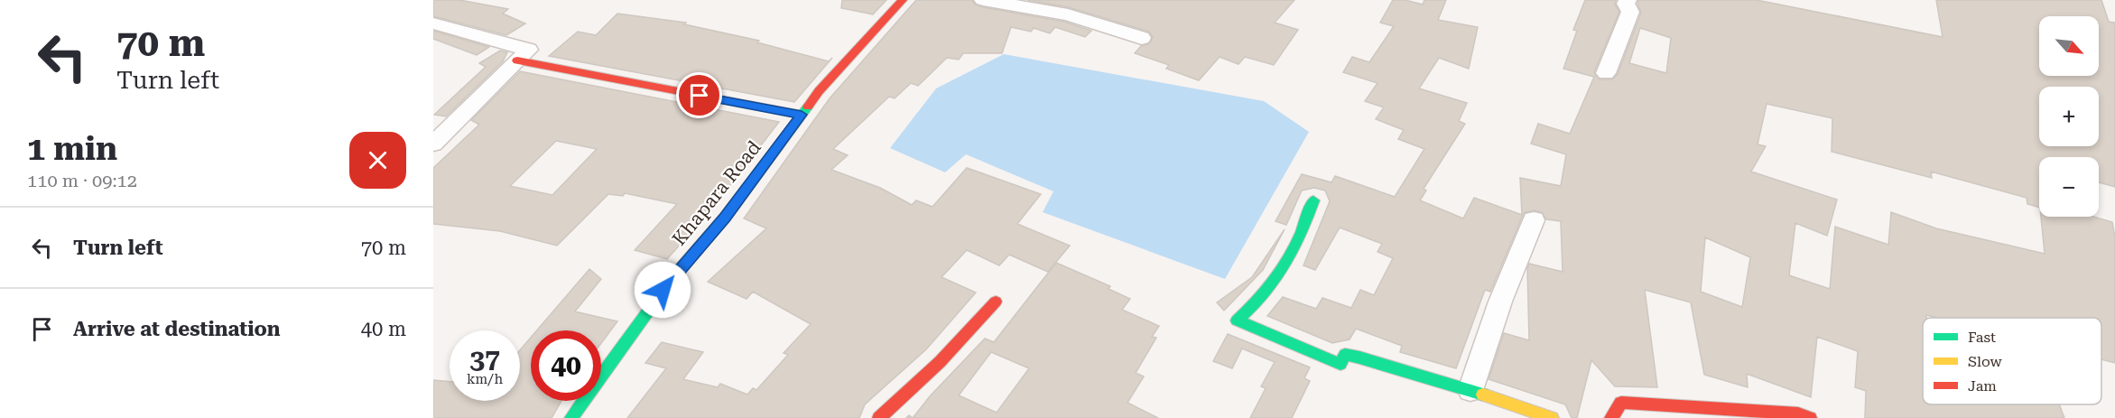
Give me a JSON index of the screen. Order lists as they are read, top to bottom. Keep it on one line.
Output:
{"streets":{"street":["Khapara Road"]},"legend":["Fast","Slow","Jam"],"north":"bottom right","page":{"turn":["70 m","Turn left"],"map_buttons":["+","−"],"heading":["1 min","110 m · 09:12"],"list":[{"name":"Turn left","value":"70 m"},{"name":"Arrive at destination","value":"40 m"}],"speed":"37 km/h","limit":"40"}}
